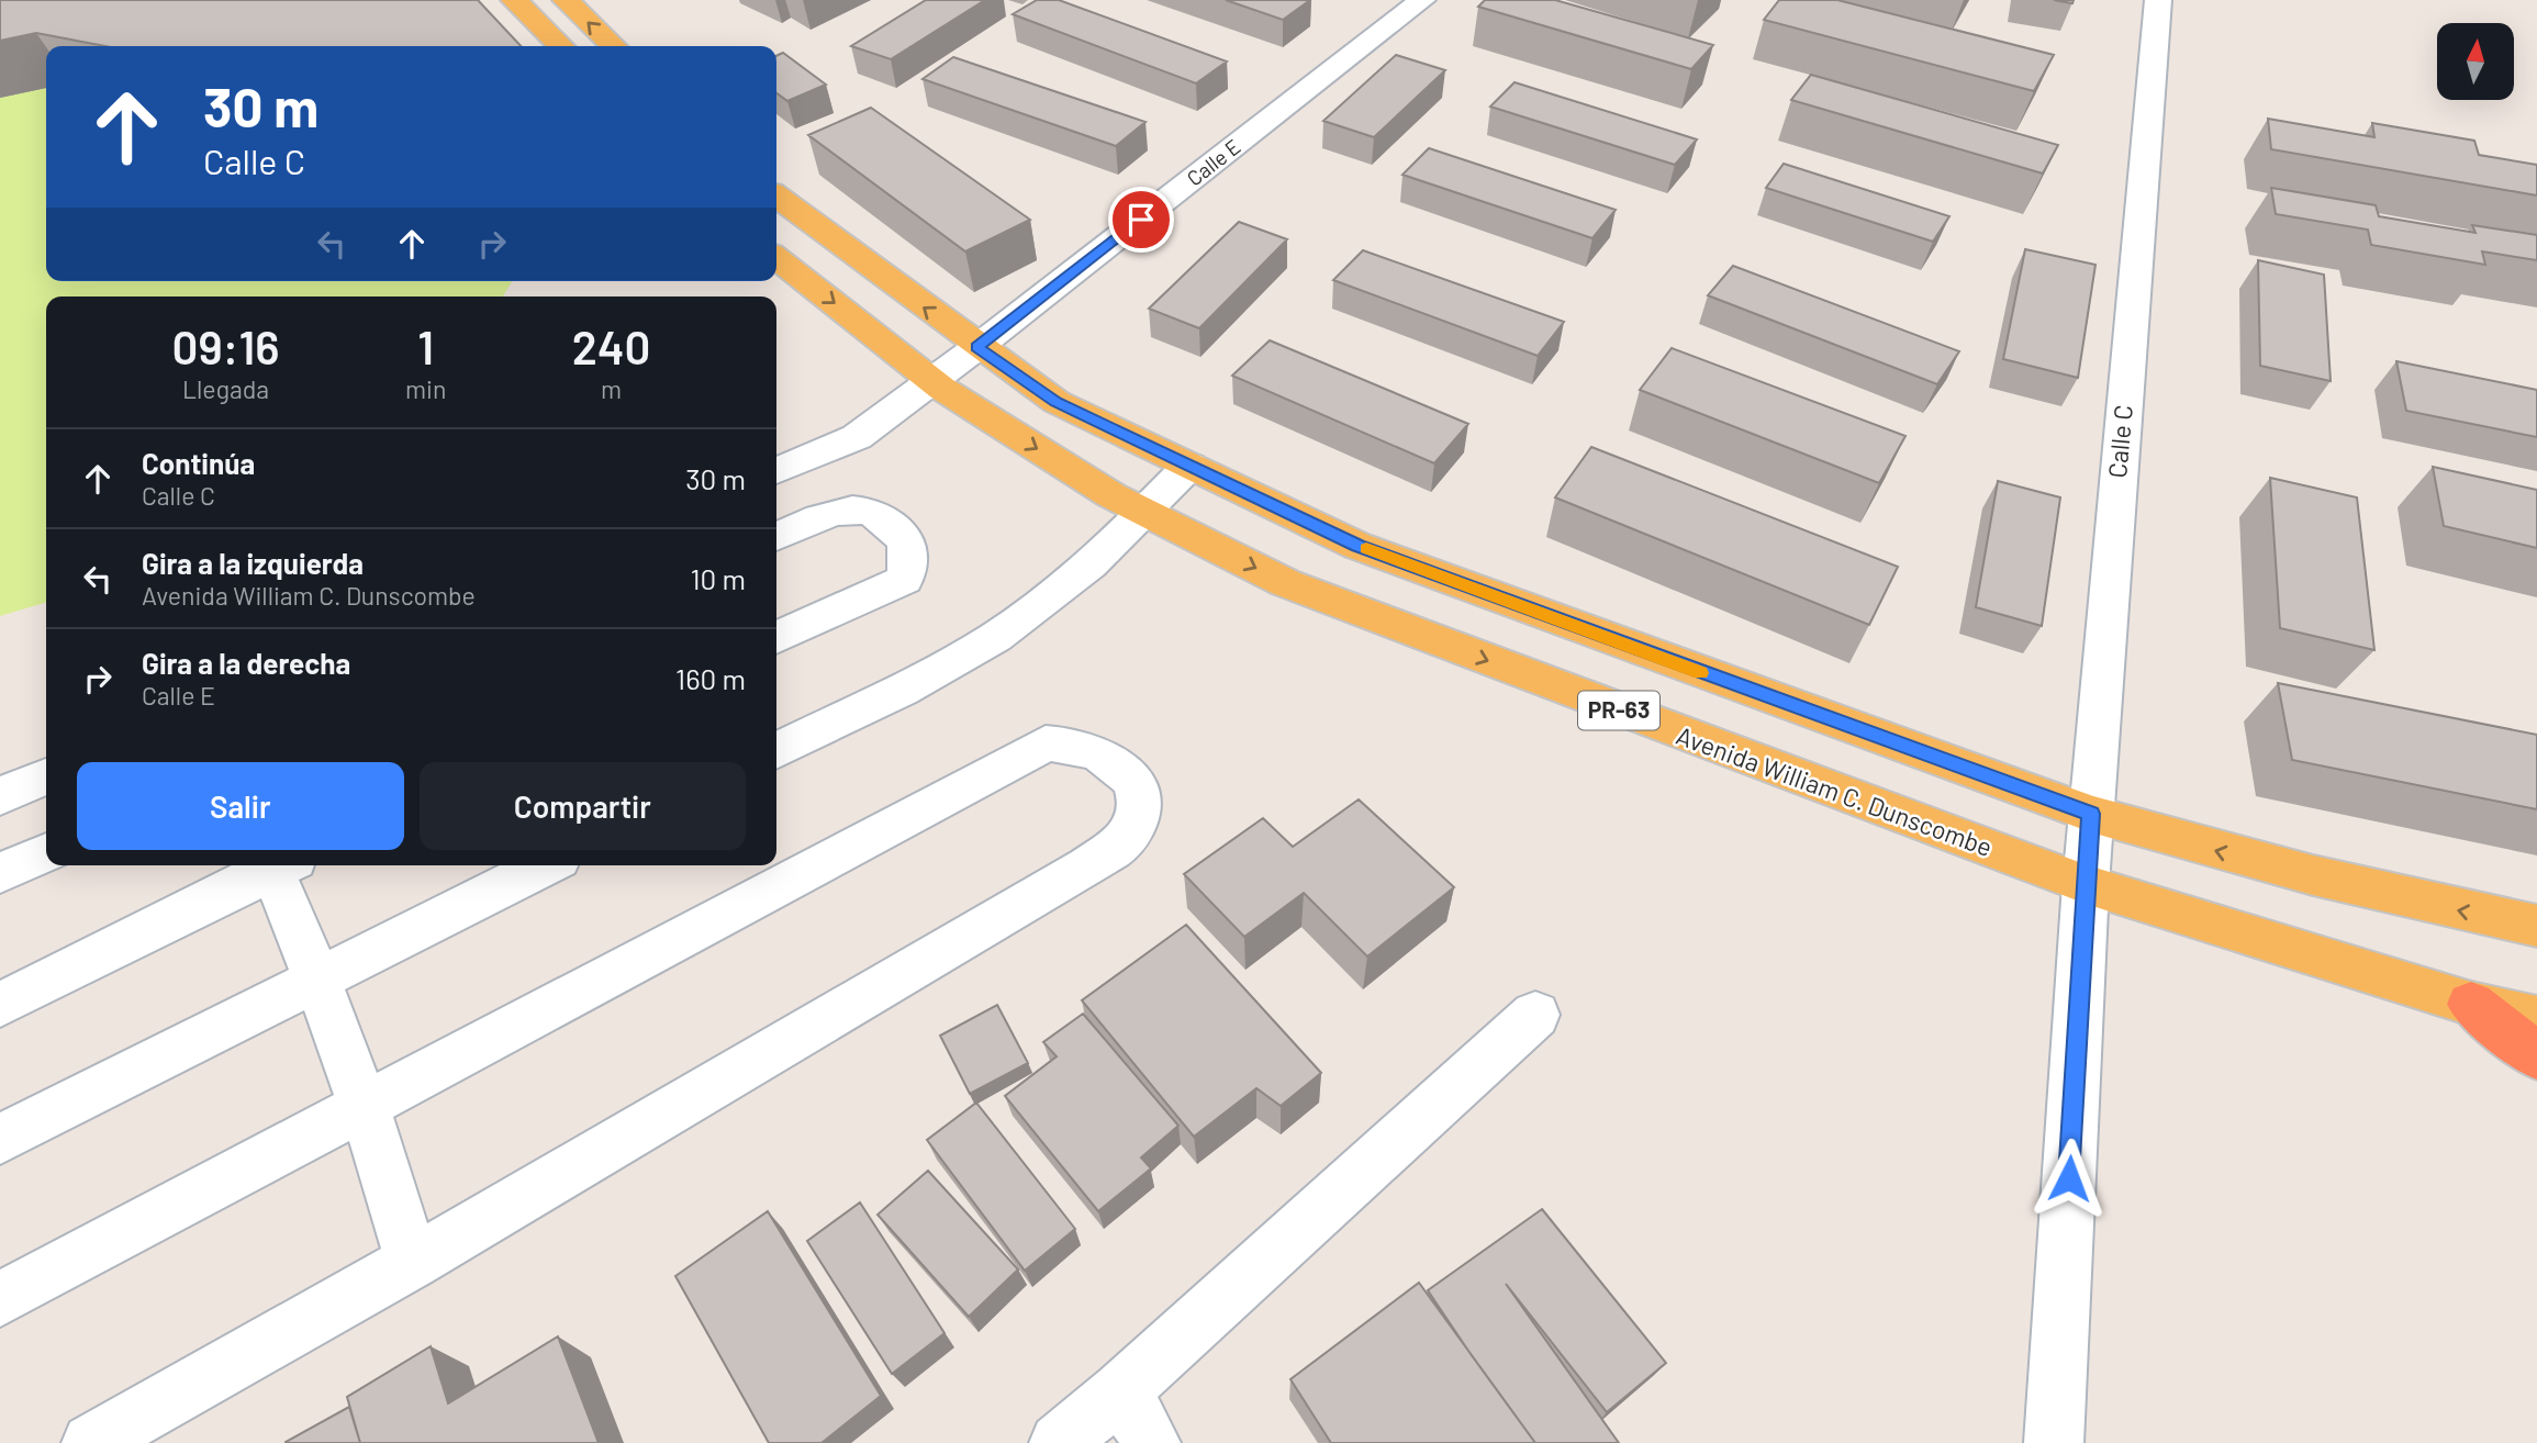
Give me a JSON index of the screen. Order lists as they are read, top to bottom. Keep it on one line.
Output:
{"streets":{"main road":["PR-63","Avenida William C. Dunscombe"],"street":["Calle E","Calle C"]},"crossings":[["Calle E","PR-63"],["Calle E","Avenida William C. Dunscombe"],["Calle C","PR-63"],["Calle C","Avenida William C. Dunscombe"]],"north":"top","page":{"turn":["30 m","Calle C"],"eta":["09:16","Llegada","1","min","240","m"],"list":[{"name":"Continúa","note":"Calle C","value":"30 m"},{"name":"Gira a la izquierda","note":"Avenida William C. Dunscombe","value":"10 m"},{"name":"Gira a la derecha","note":"Calle E","value":"160 m"}],"buttons":["Salir","Compartir"]}}
